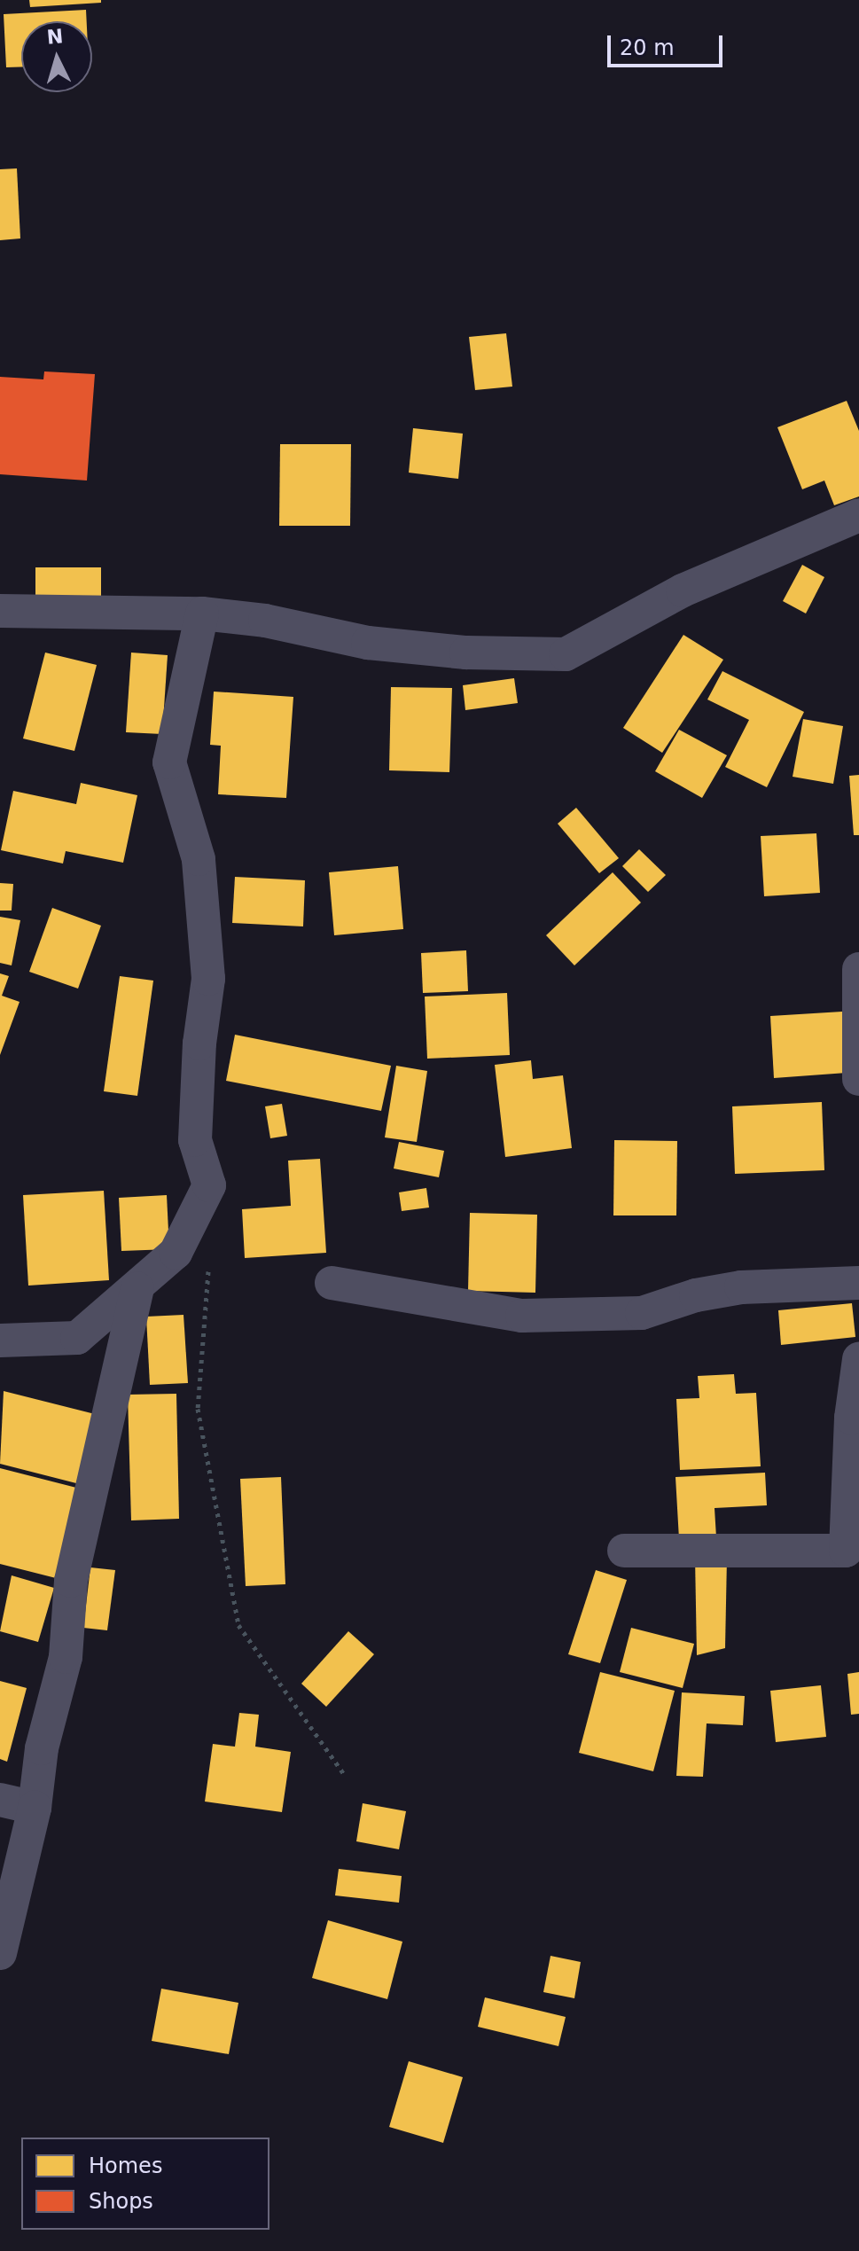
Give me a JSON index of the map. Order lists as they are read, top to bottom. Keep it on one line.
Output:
{"legend":["Homes","Shops"],"scale_bar":"20 m","north":"top"}
